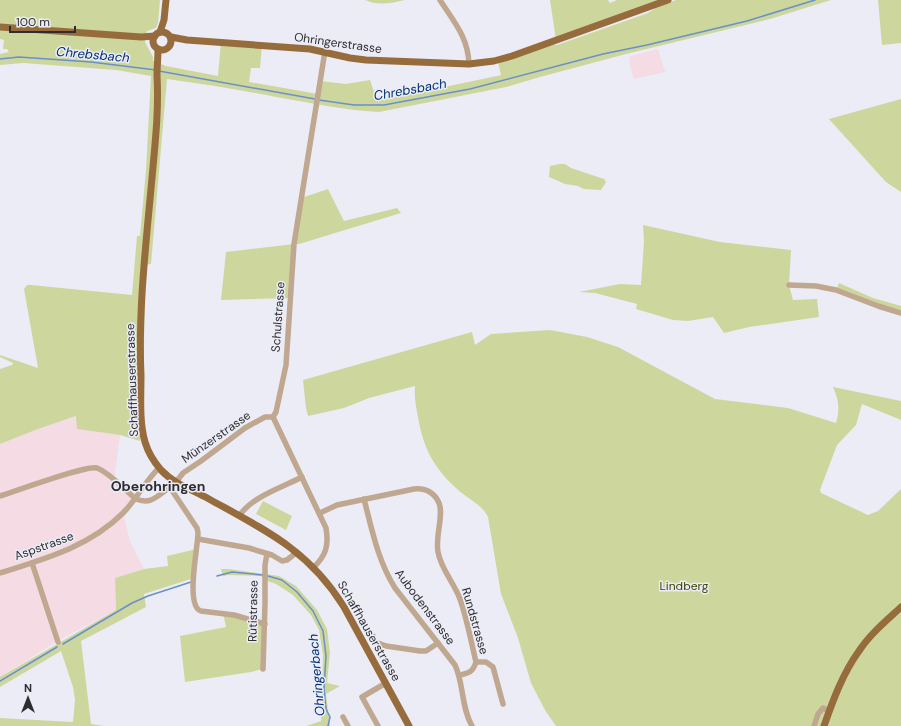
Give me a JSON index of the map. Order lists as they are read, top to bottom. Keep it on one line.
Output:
{"streets":{"main road":["Ohringerstrasse","Schaffhauserstrasse"],"street":["Schulstrasse","Münzerstrasse","Aspstrasse","Aubodenstrasse","Rütistrasse","Rundstrasse"]},"crossings":[["Ohringerstrasse","Schulstrasse"],["Schulstrasse","Münzerstrasse"],["Schaffhauserstrasse","Münzerstrasse"],["Schaffhauserstrasse","Aspstrasse"],["Aubodenstrasse","Rundstrasse"]],"districts":["Oberohringen"],"water":["Chrebsbach","Ohringerbach"],"parks":["Lindberg"],"scale_bar":"100 m","north":"top"}
